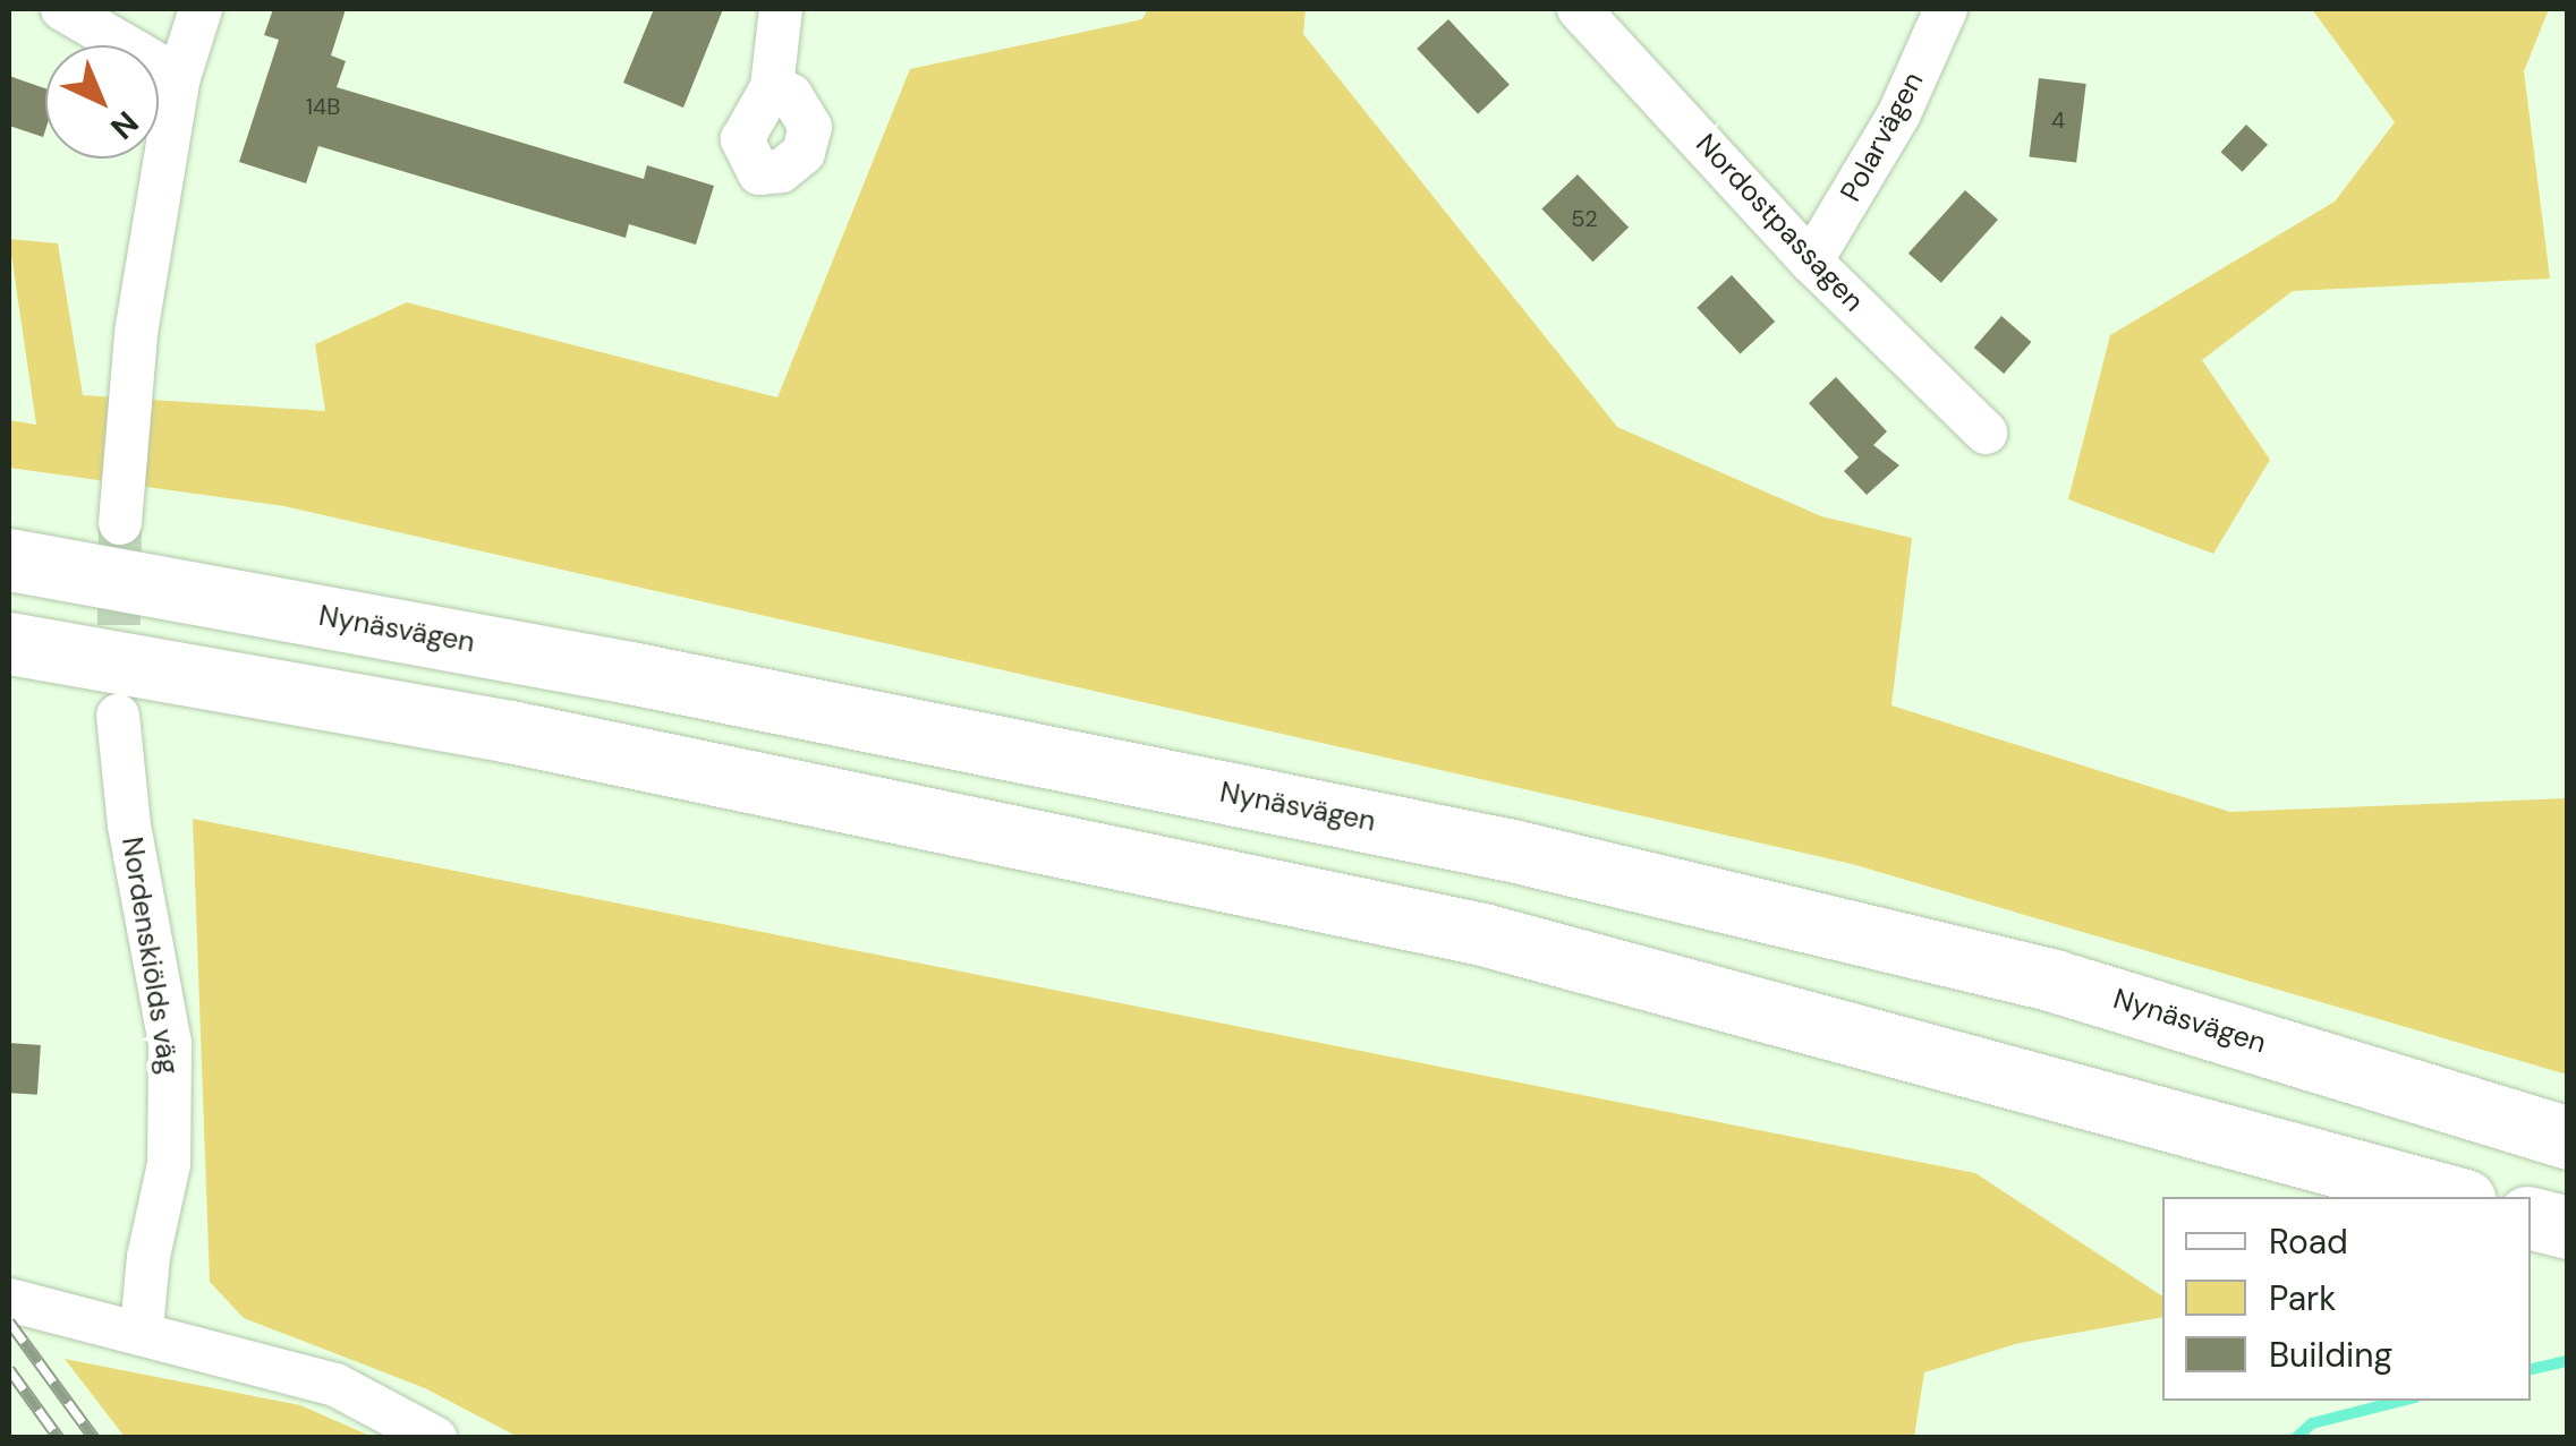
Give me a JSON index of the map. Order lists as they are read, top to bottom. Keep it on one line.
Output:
{"streets":{"highway":["Nynäsvägen"],"street":["Polarvägen","Nordostpassagen","Nordenskiölds väg"]},"crossings":[["Polarvägen","Nordostpassagen"]],"house_numbers":["14B","4","52"],"legend":["Road","Park","Building"],"north":"bottom right"}
